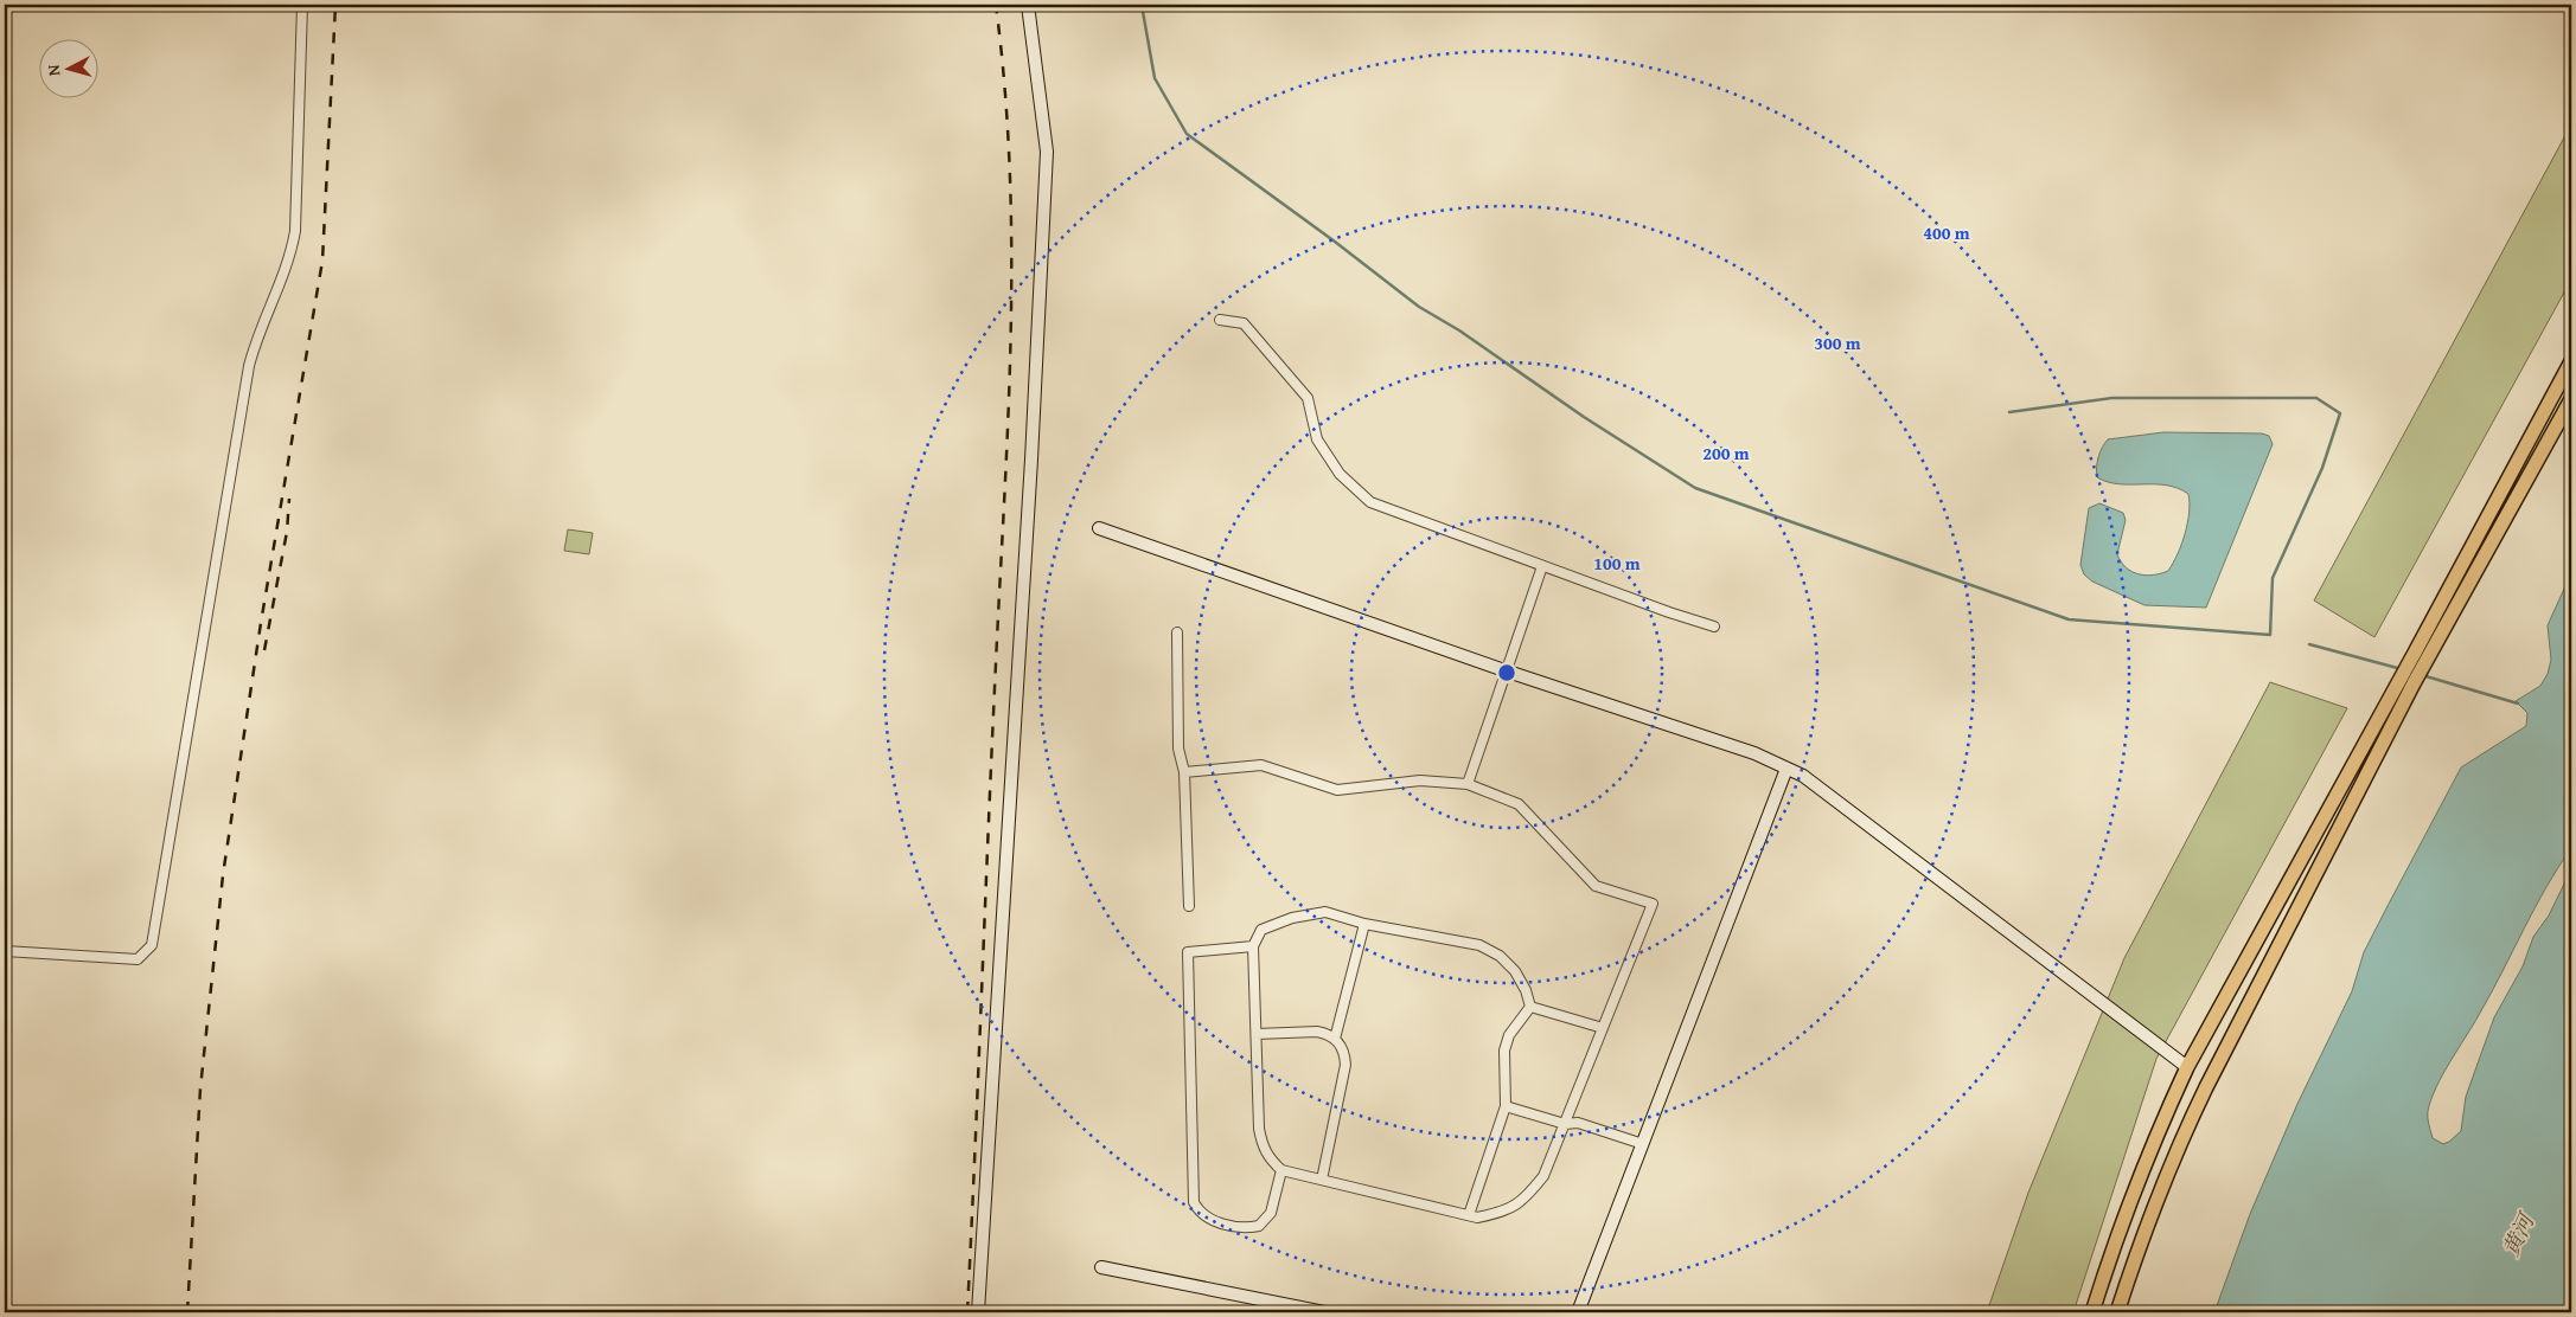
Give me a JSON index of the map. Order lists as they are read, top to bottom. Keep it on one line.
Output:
{"water":["黄河"],"north":"left","rings":["400 m","300 m","200 m","100 m"]}
